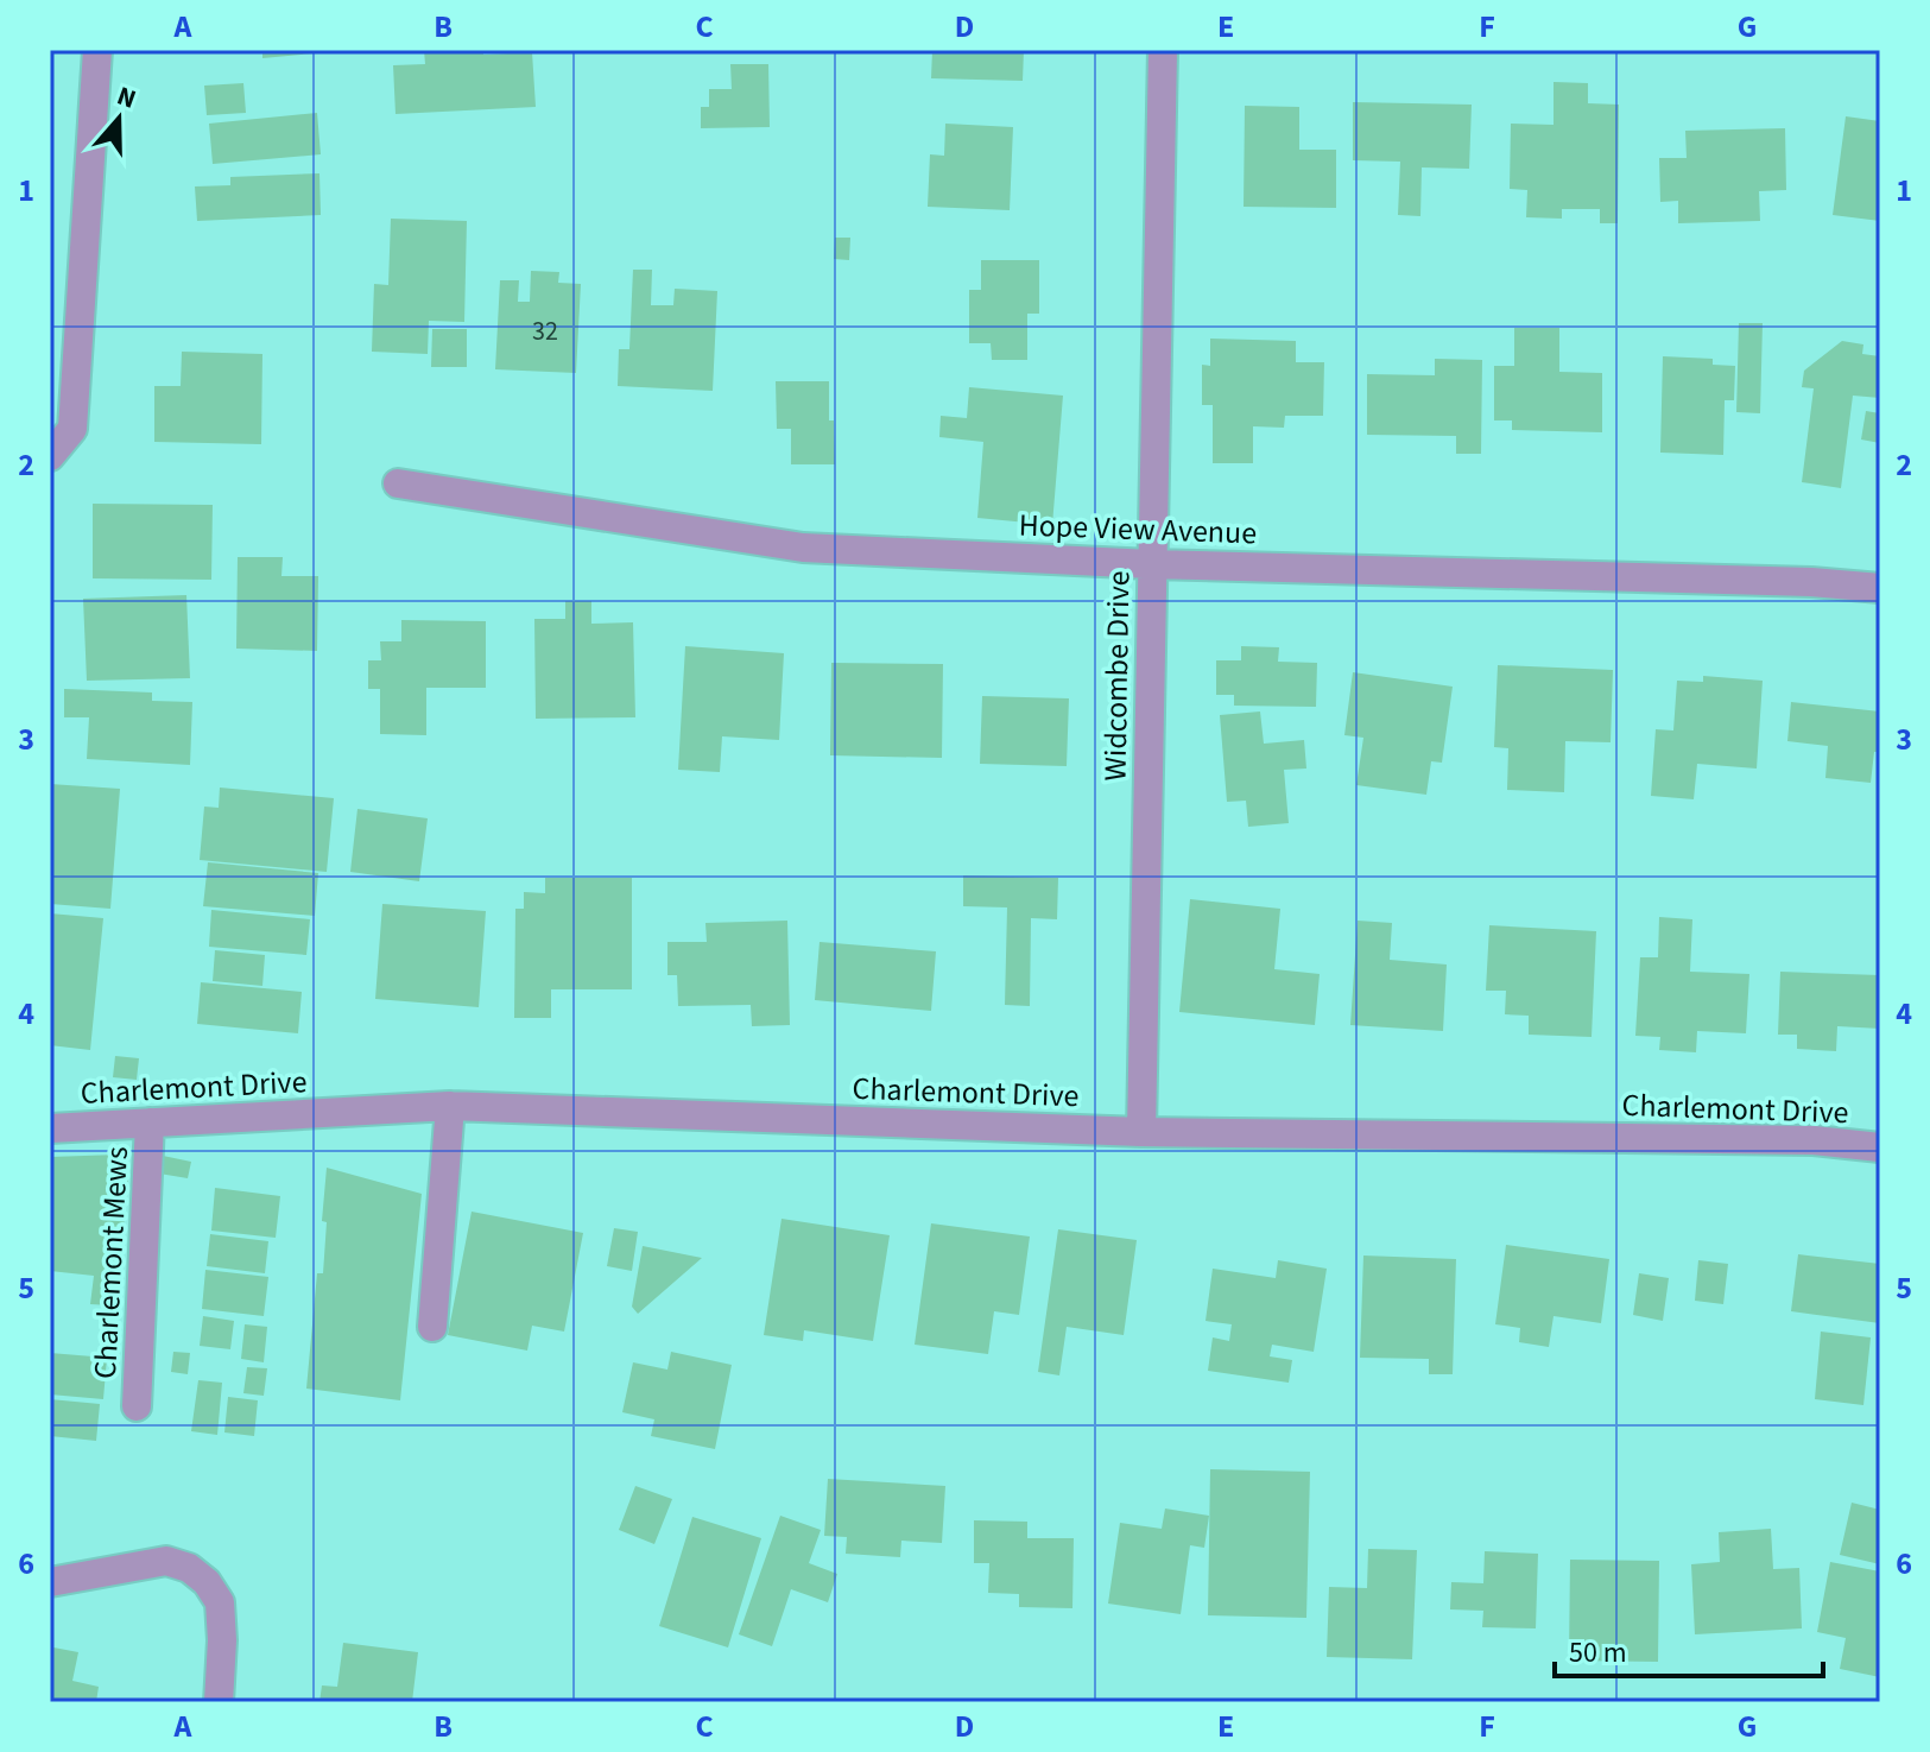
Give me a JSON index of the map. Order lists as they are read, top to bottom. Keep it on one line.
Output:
{"streets":{"street":["Hope View Avenue","Widcombe Drive","Charlemont Drive","Charlemont Mews"]},"crossings":[["Hope View Avenue","Widcombe Drive"],["Widcombe Drive","Charlemont Drive"],["Charlemont Drive","Charlemont Mews"]],"house_numbers":["32"],"scale_bar":"50 m","north":"top","grid":{"columns":["A","B","C","D","E","F","G"],"rows":["1","2","3","4","5","6"]}}
